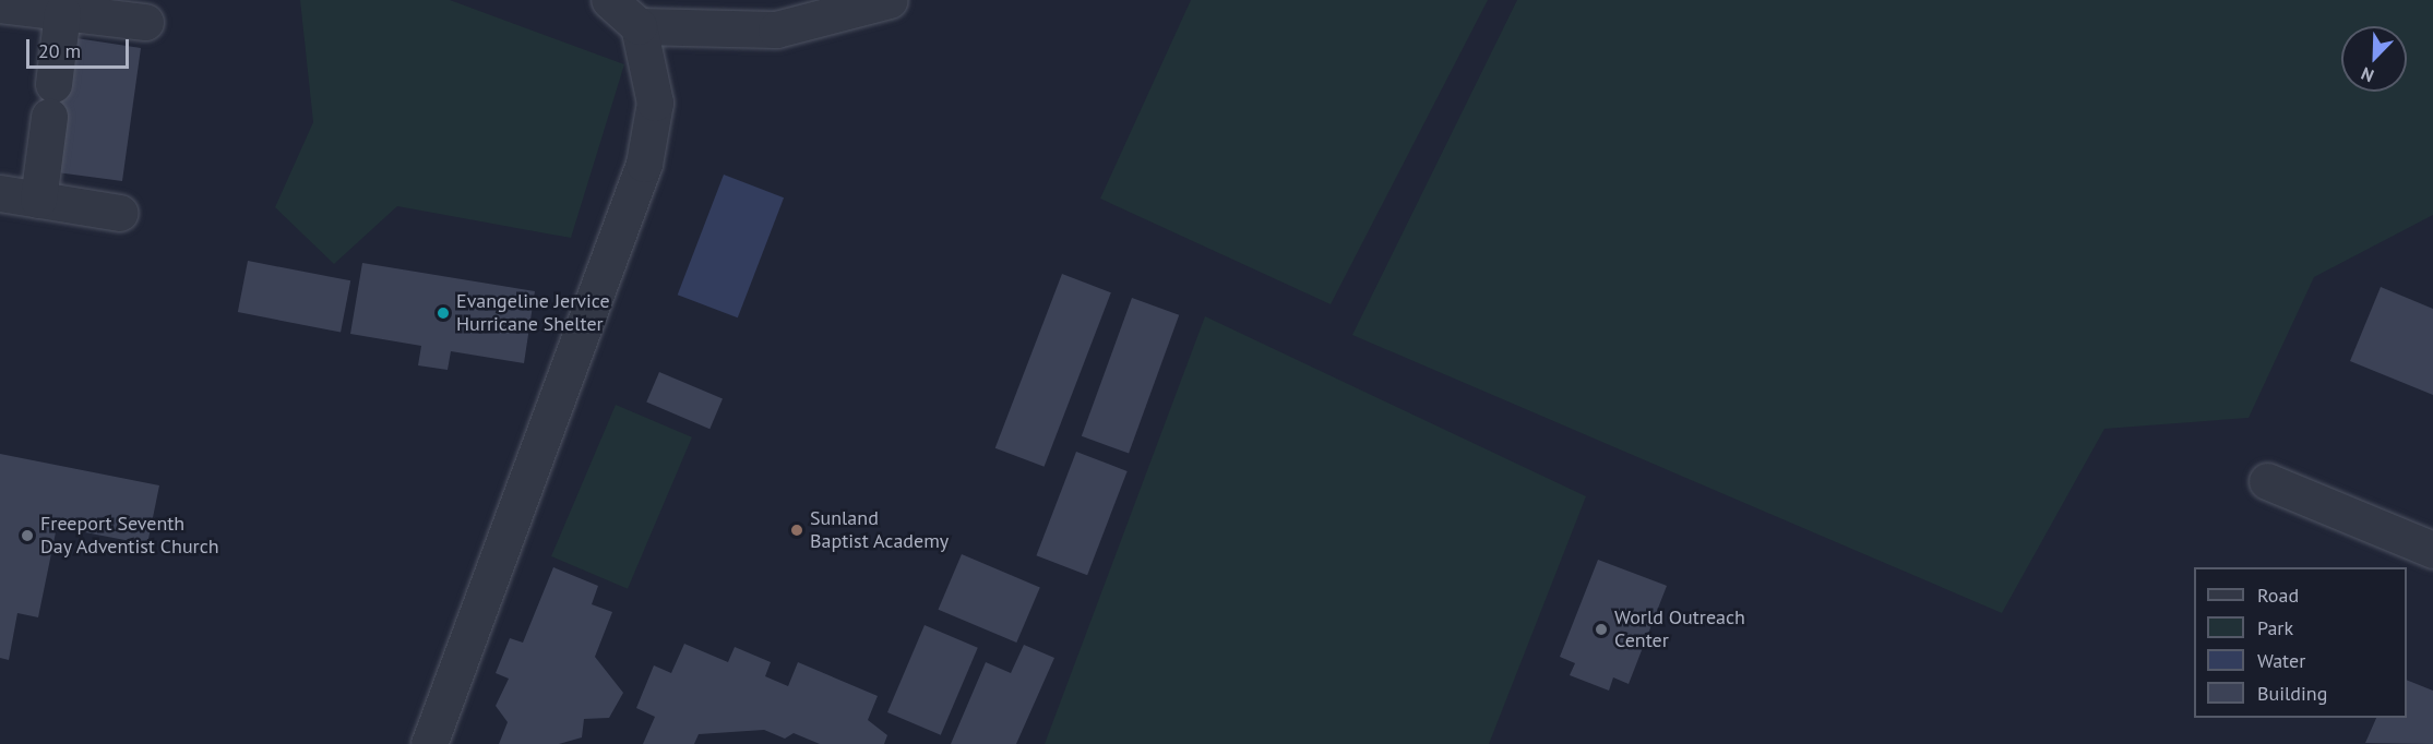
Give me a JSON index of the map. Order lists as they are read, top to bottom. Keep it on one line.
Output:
{"places":["Evangeline Jervice Hurricane Shelter","Sunland Baptist Academy","Freeport Seventh Day Adventist Church","World Outreach Center"],"legend":["Road","Park","Water","Building"],"scale_bar":"20 m","north":"bottom left"}
